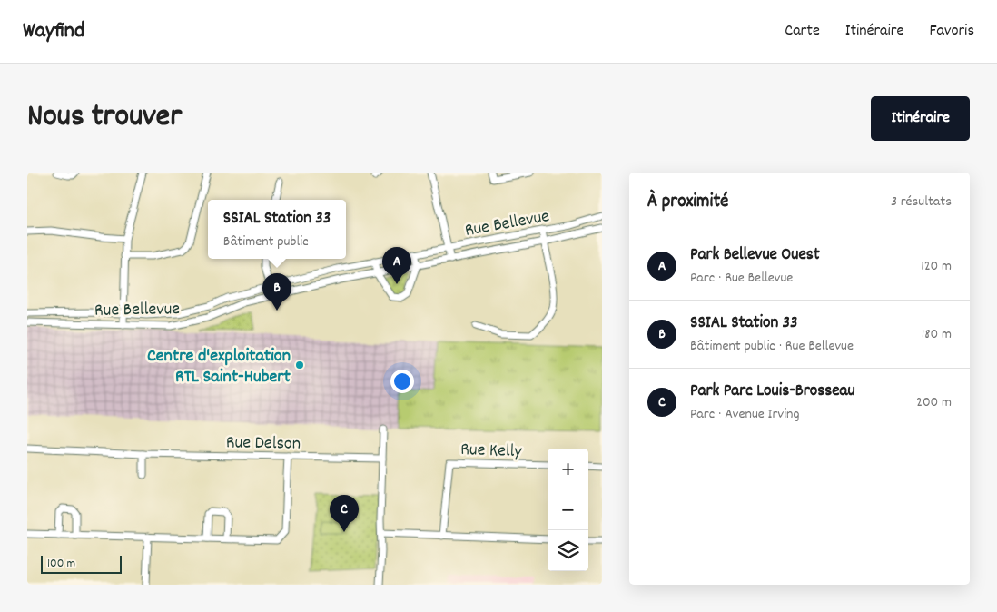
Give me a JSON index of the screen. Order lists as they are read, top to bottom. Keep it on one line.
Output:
{"streets":{"street":["Rue Bellevue","Rue Delson","Rue Kelly"]},"places":["Centre d'exploitation RTL Saint-Hubert"],"scale_bar":"100 m","page":{"header":"Wayfind","nav":["Carte","Itinéraire","Favoris"],"title":"Nous trouver","buttons":"Itinéraire","heading":["À proximité","3 résultats"],"popup":["SSIAL Station 33","Bâtiment public"],"list":[{"mark":"A","name":"Park Bellevue Ouest","note":"Parc · Rue Bellevue","value":"120 m"},{"mark":"B","name":"SSIAL Station 33","note":"Bâtiment public · Rue Bellevue","value":"180 m"},{"mark":"C","name":"Park Parc Louis-Brosseau","note":"Parc · Avenue Irving","value":"200 m"}],"pins":["A","B","C"],"map_buttons":["+","−"],"scale":"100 m"}}
